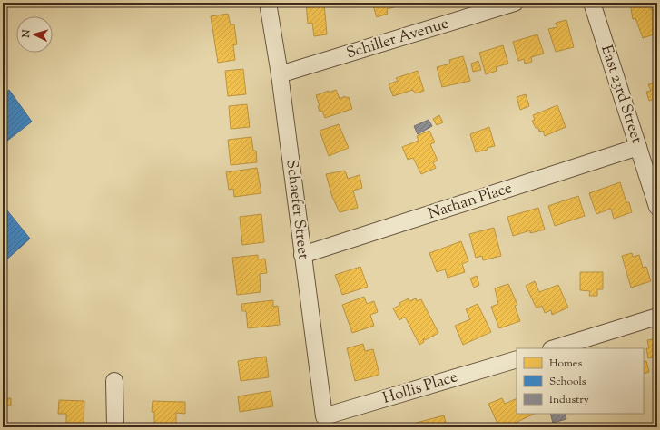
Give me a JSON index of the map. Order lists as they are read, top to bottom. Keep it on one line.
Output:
{"streets":{"street":["Schiller Avenue","East 23rd Street","Nathan Place","Schaefer Street","Hollis Place"]},"crossings":[["Schiller Avenue","Schaefer Street"],["East 23rd Street","Nathan Place"],["Nathan Place","Schaefer Street"],["Schaefer Street","Hollis Place"]],"legend":["Homes","Schools","Industry"],"north":"left"}
